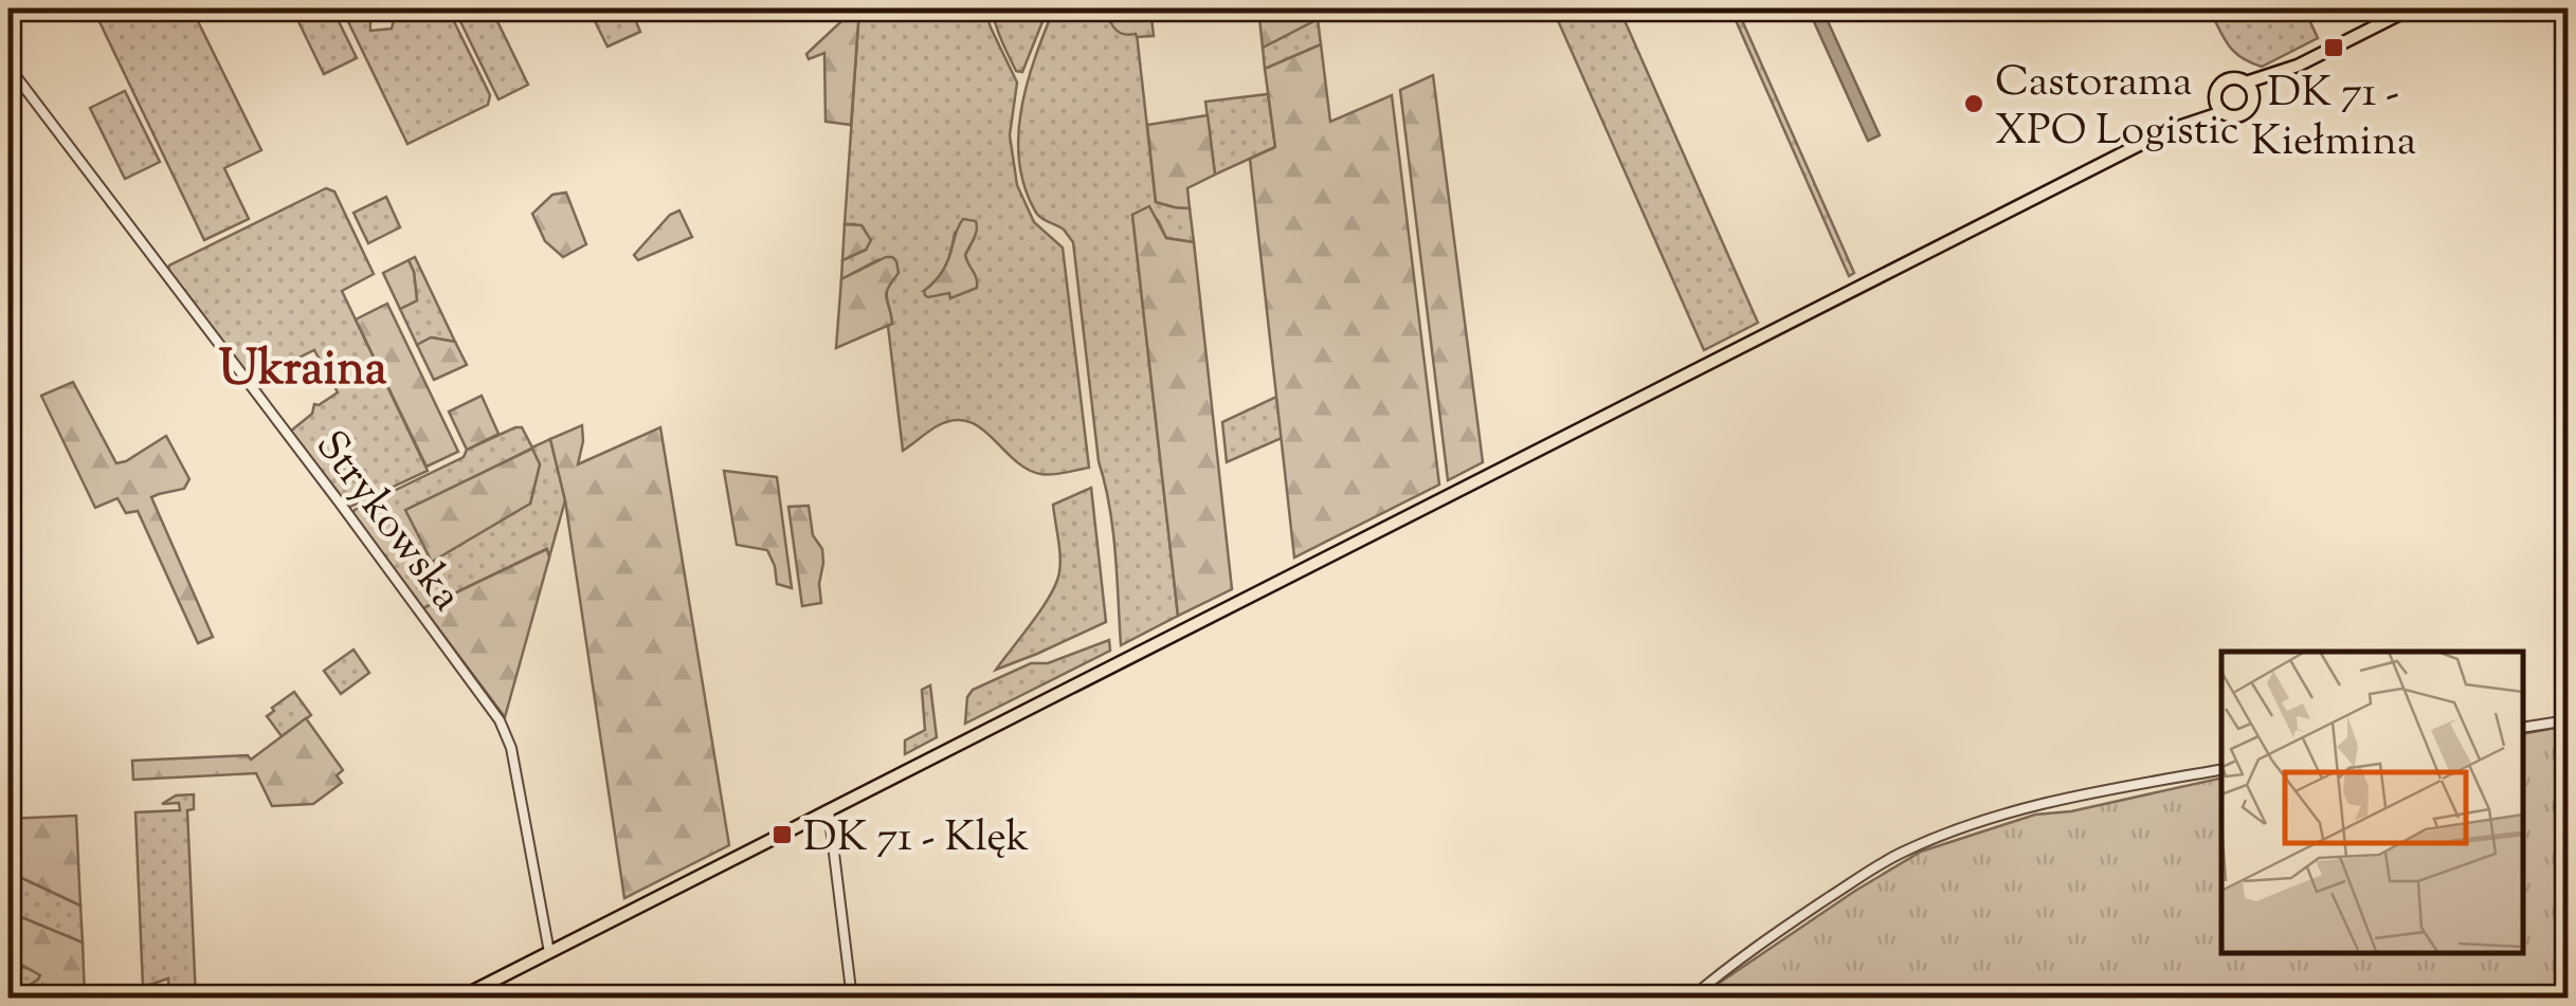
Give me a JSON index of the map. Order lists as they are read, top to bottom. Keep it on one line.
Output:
{"streets":{"street":["Strykowska"]},"districts":["Ukraina"],"places":{"transit":["DK 71 - Kiełmina","DK 71 - Klęk"],"other":["Castorama XPO Logistic"]}}
